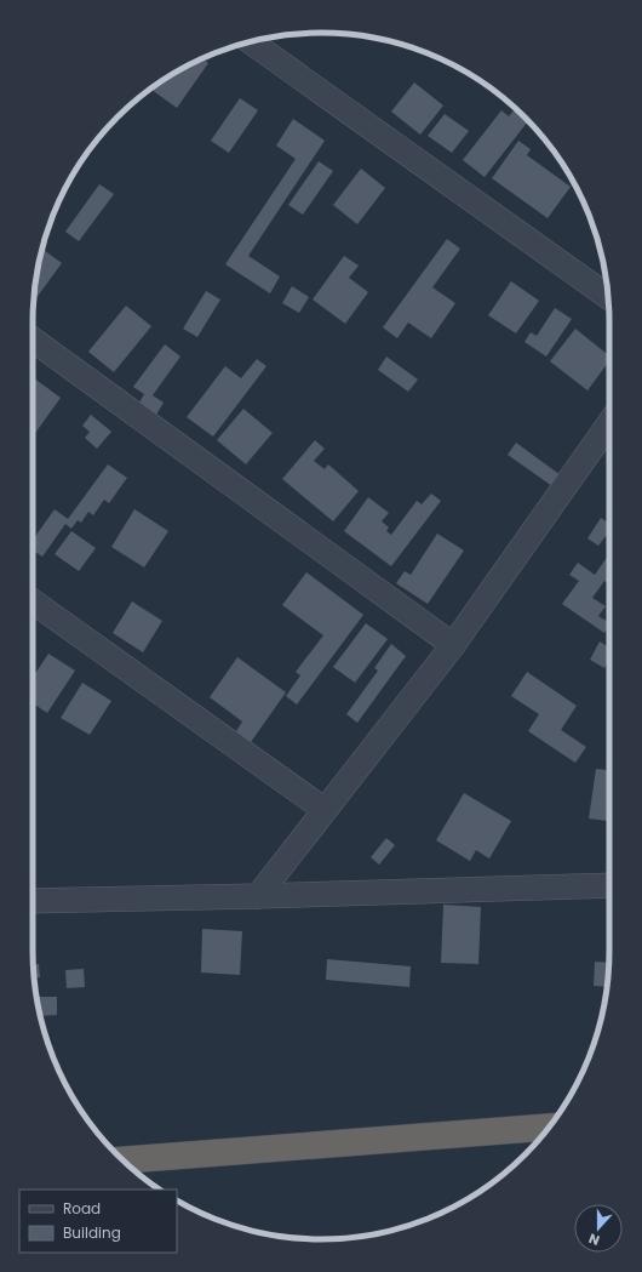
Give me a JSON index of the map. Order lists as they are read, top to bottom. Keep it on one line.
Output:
{"legend":["Road","Building"],"north":"bottom"}
